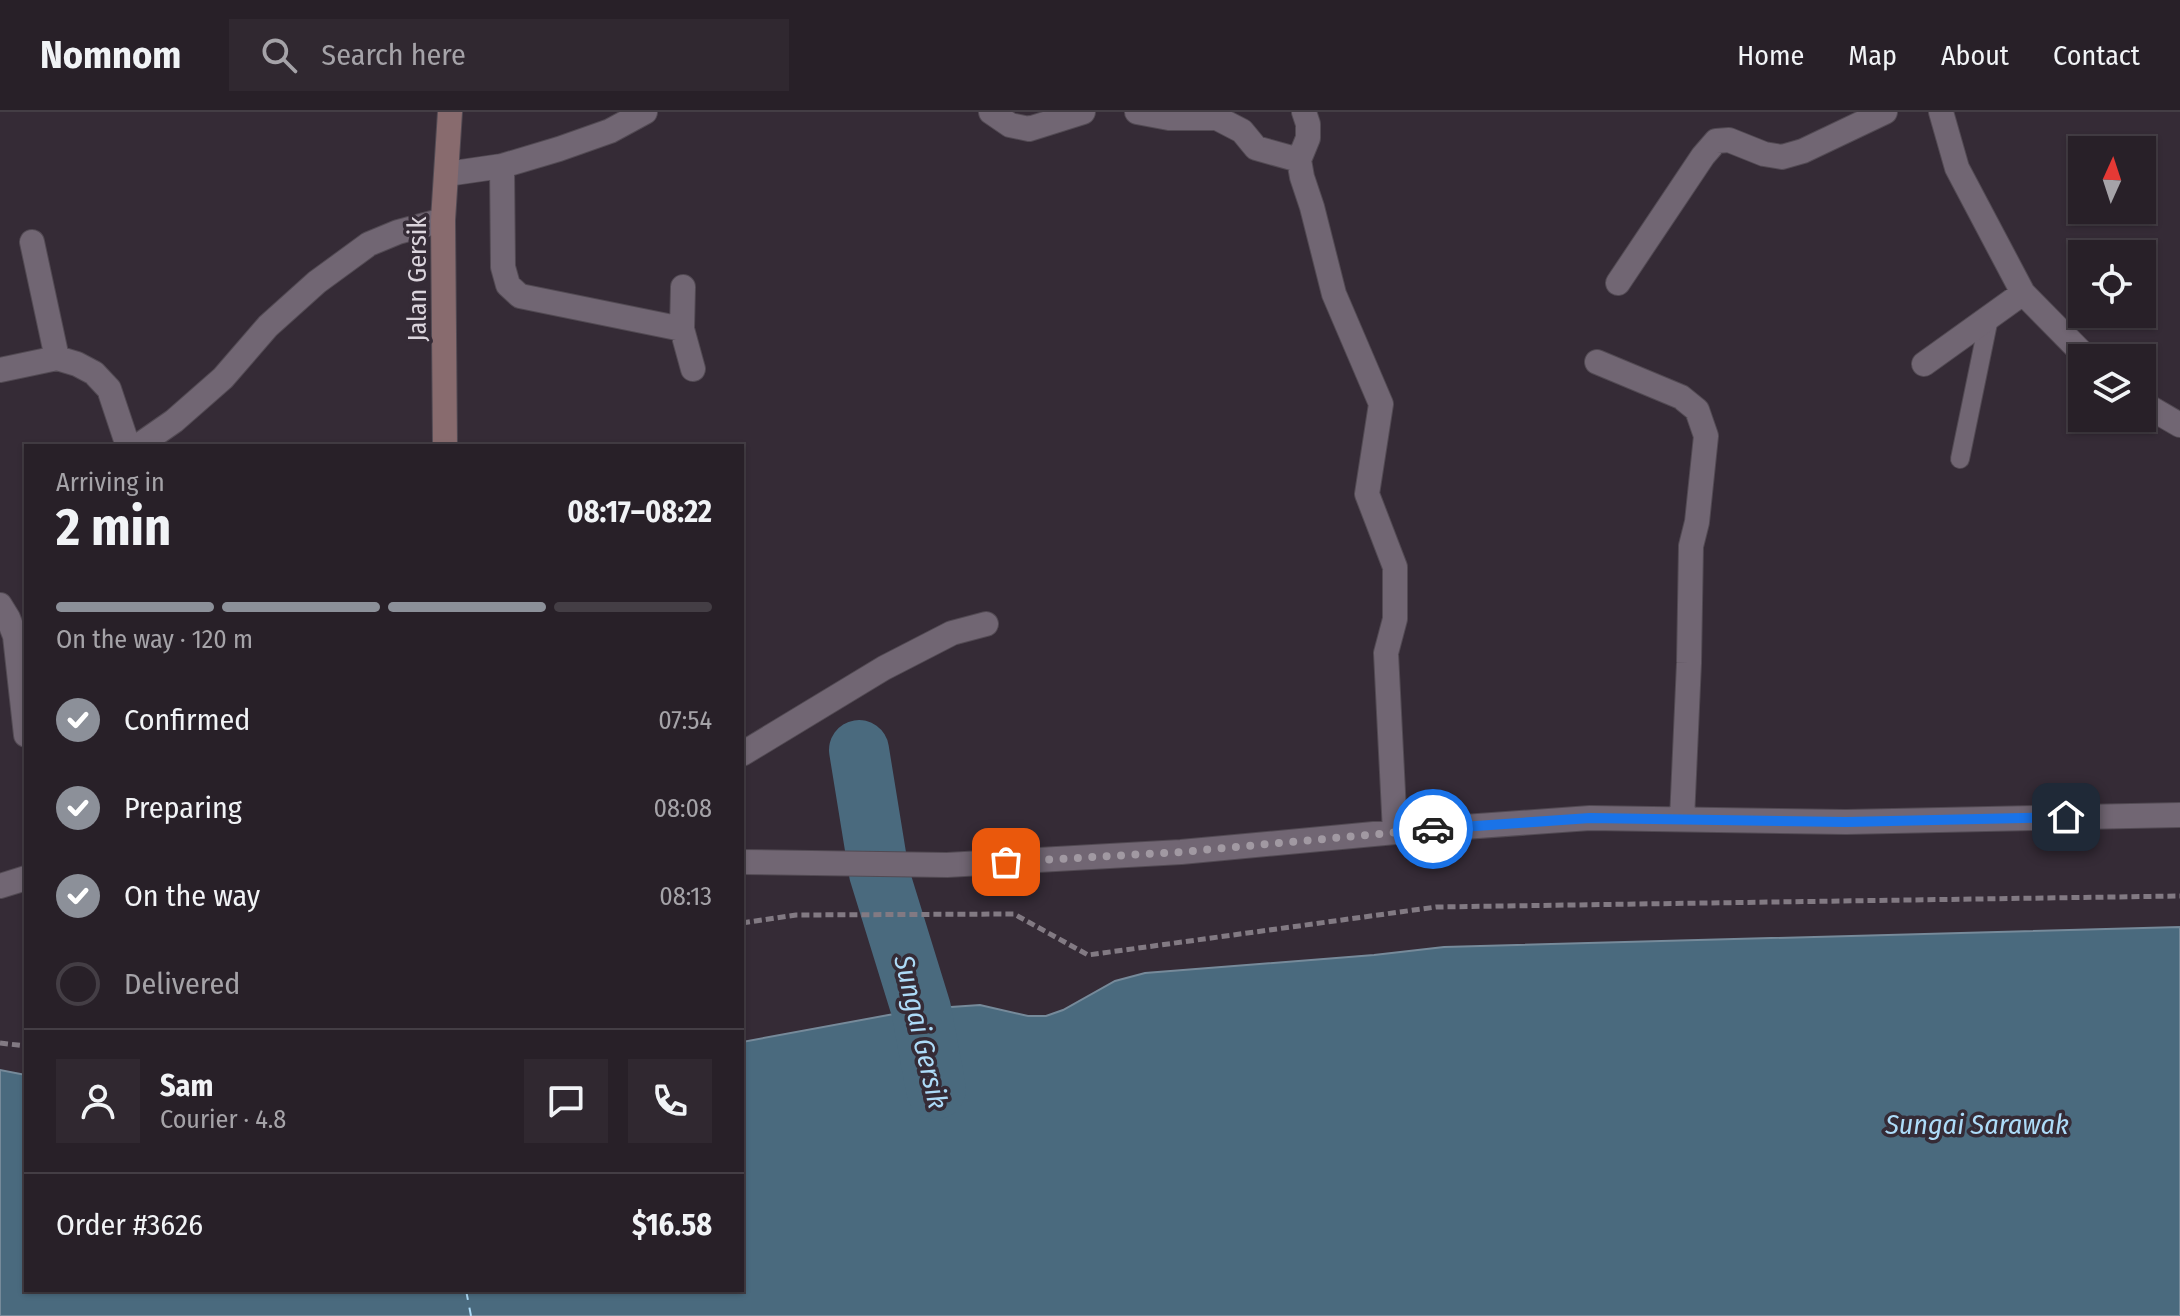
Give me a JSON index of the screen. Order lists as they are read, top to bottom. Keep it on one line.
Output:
{"streets":{"street":["Jalan Gersik"]},"water":["Sungai Gersik","Sungai Sarawak"],"north":"top","page":{"header":"Nomnom","search":"Search here","nav":["Home","Map","About","Contact"],"heading":["2 min","Arriving in","08:17–08:22"],"panel":["Sam","Courier · 4.8","Order #3626","$16.58"],"bar":"On the way · 120 m","list":[["Confirmed","07:54"],["Preparing","08:08"],["On the way","08:13"],"Delivered"]}}
